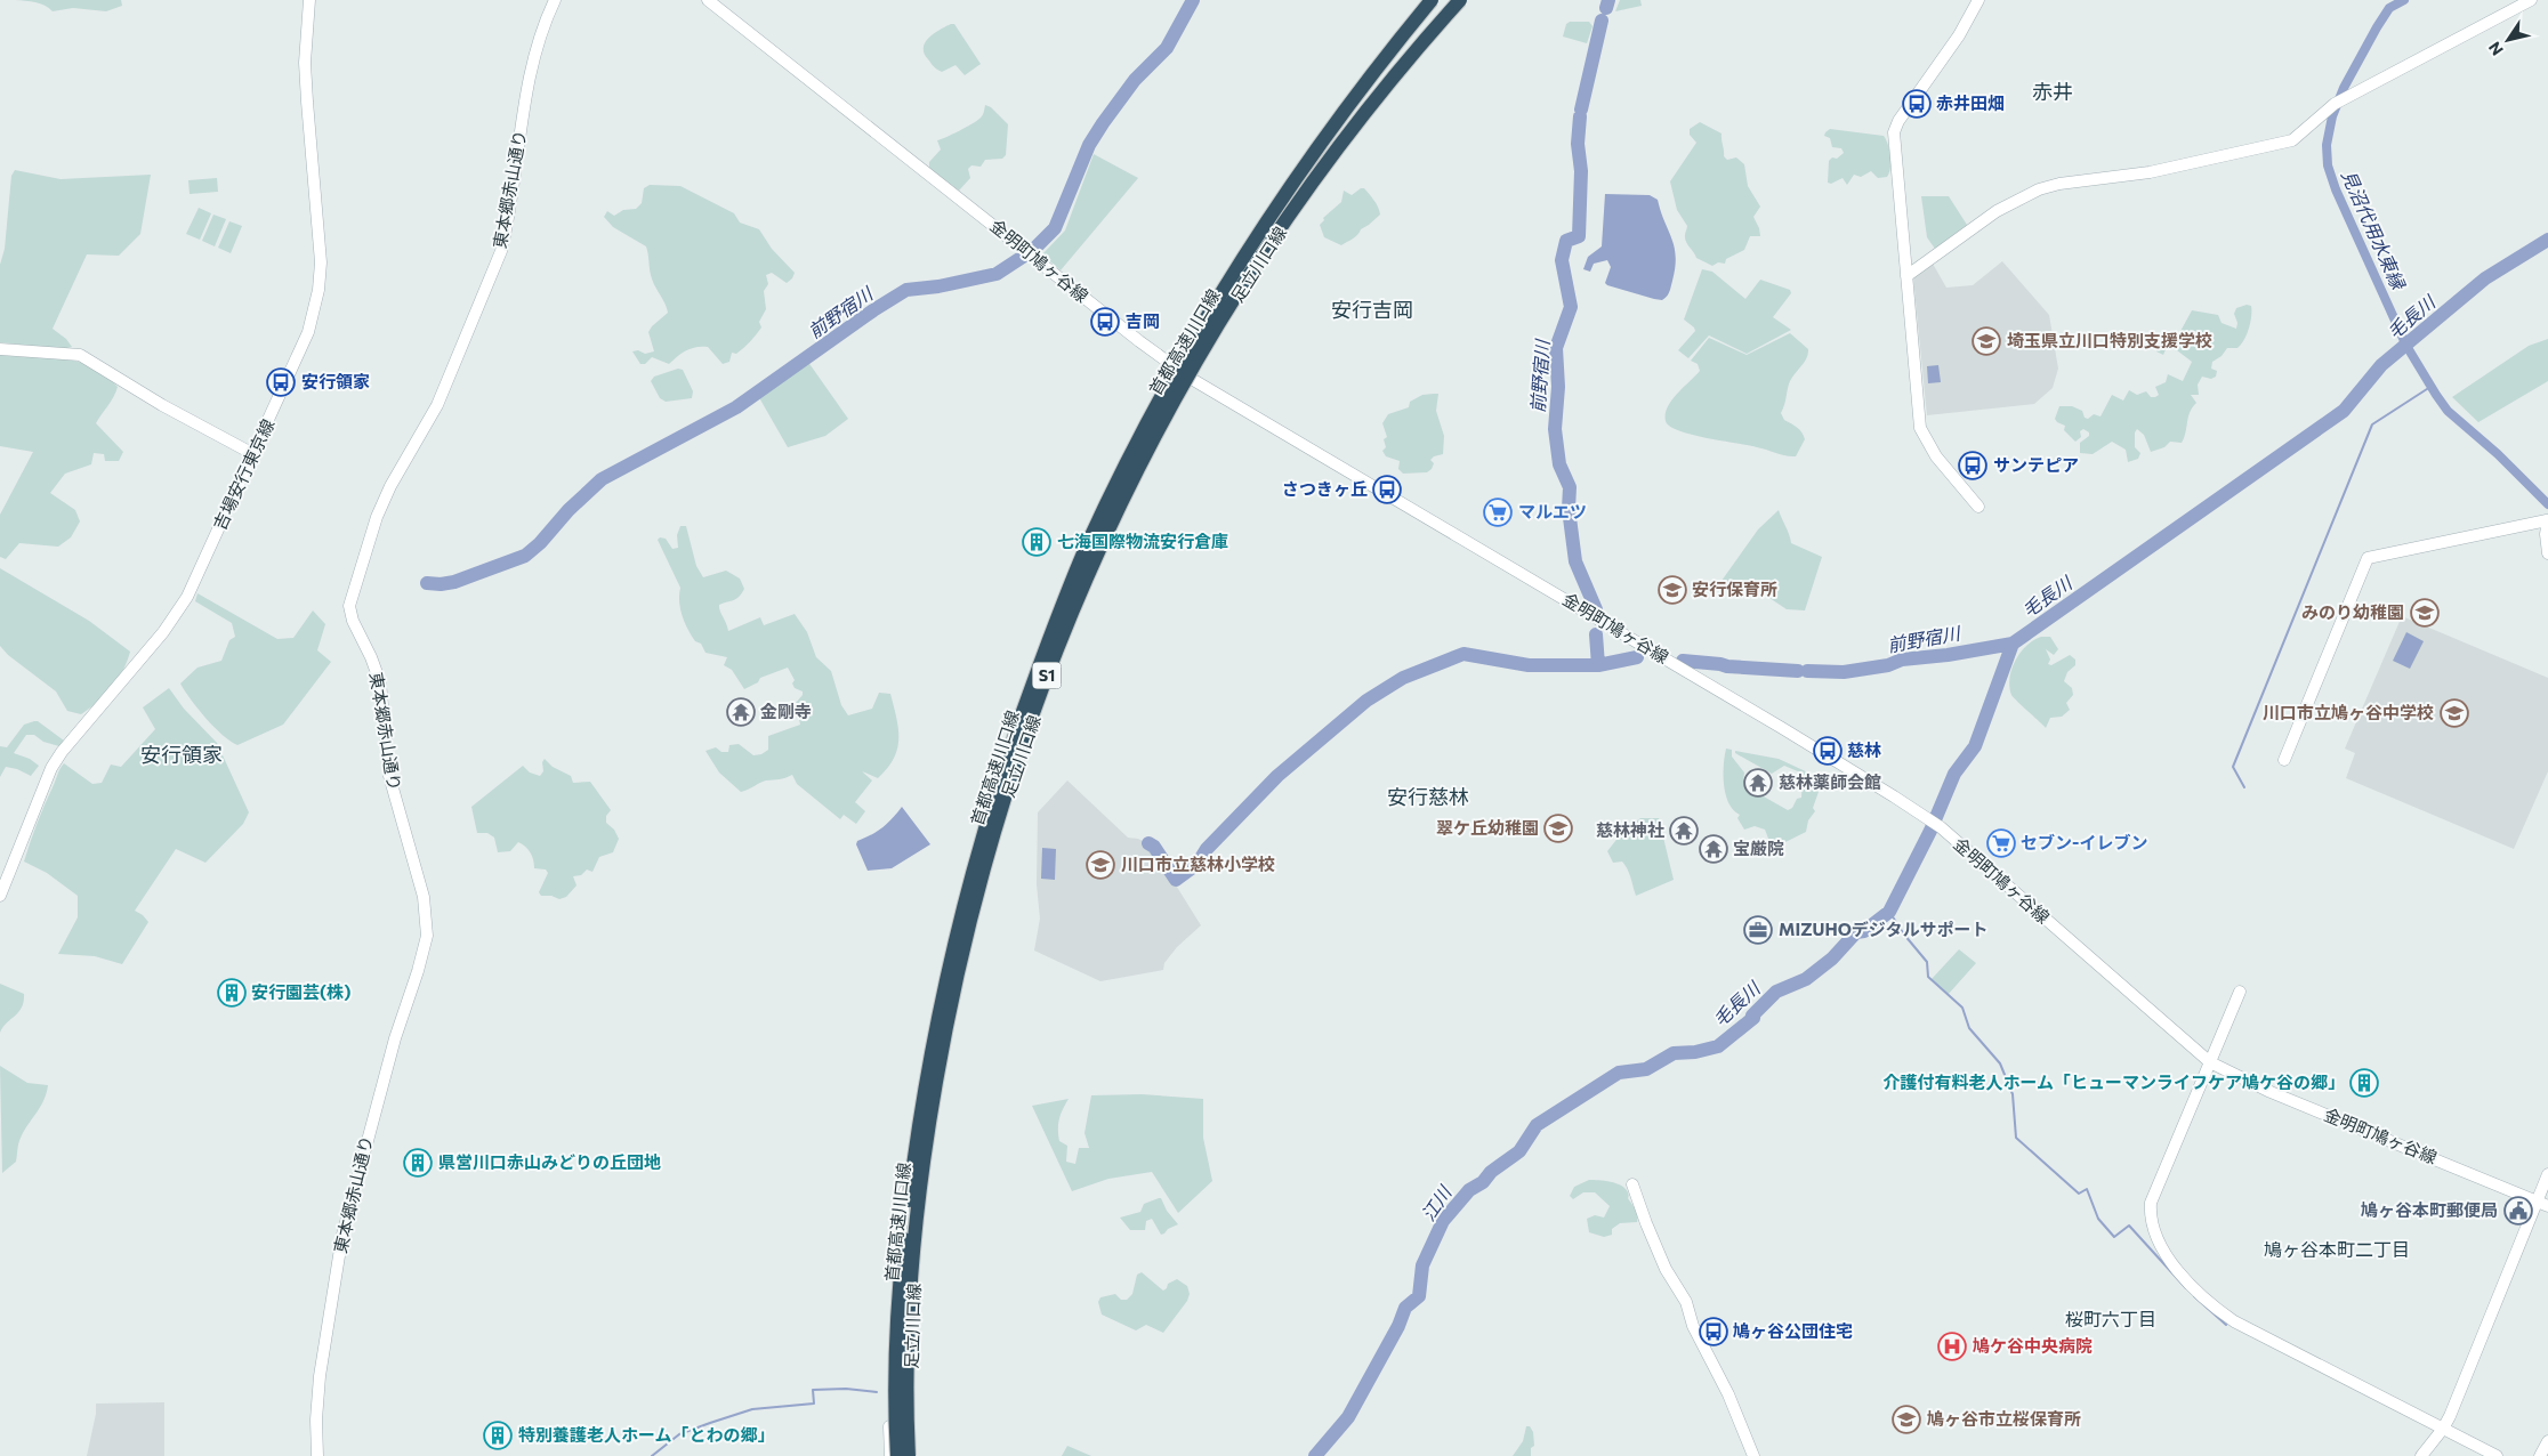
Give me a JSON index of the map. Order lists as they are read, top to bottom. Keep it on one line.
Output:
{"streets":{"highway":["首都高速川口線","S1"],"main road":["東本郷赤山通り","金明町鳩ヶ谷線","足立川口線","吉場安行東京線"]},"crossings":[["金明町鳩ヶ谷線","足立川口線"]],"districts":["赤井","安行吉岡","安行領家","安行慈林","鳩ヶ谷本町二丁目","桜町六丁目"],"water":["見沼代用水東縁","前野宿川","毛長川","江川"],"places":{"bus stop":["赤井田畑","吉岡","安行領家","サンテピア","さつきヶ丘","慈林","鳩ヶ谷公団住宅"],"school or university":["埼玉県立川口特別支援学校","安行保育所","みのり幼稚園","川口市立鳩ヶ谷中学校","翠ケ丘幼稚園","川口市立慈林小学校","鳩ヶ谷市立桜保育所"],"supermarket":["マルエツ","セブン-イレブン"],"building":["七海国際物流安行倉庫","安行園芸(株)","介護付有料老人ホーム「ヒューマンライフケア鳩ケ谷の郷」","県営川口赤山みどりの丘団地","特別養護老人ホーム「とわの郷」"],"temple":["金剛寺","慈林薬師会館","慈林神社","宝厳院"],"office":["MIZUHOデジタルサポート"],"public building":["鳩ヶ谷本町郵便局"],"hospital":["鳩ケ谷中央病院"]},"north":"bottom left"}
